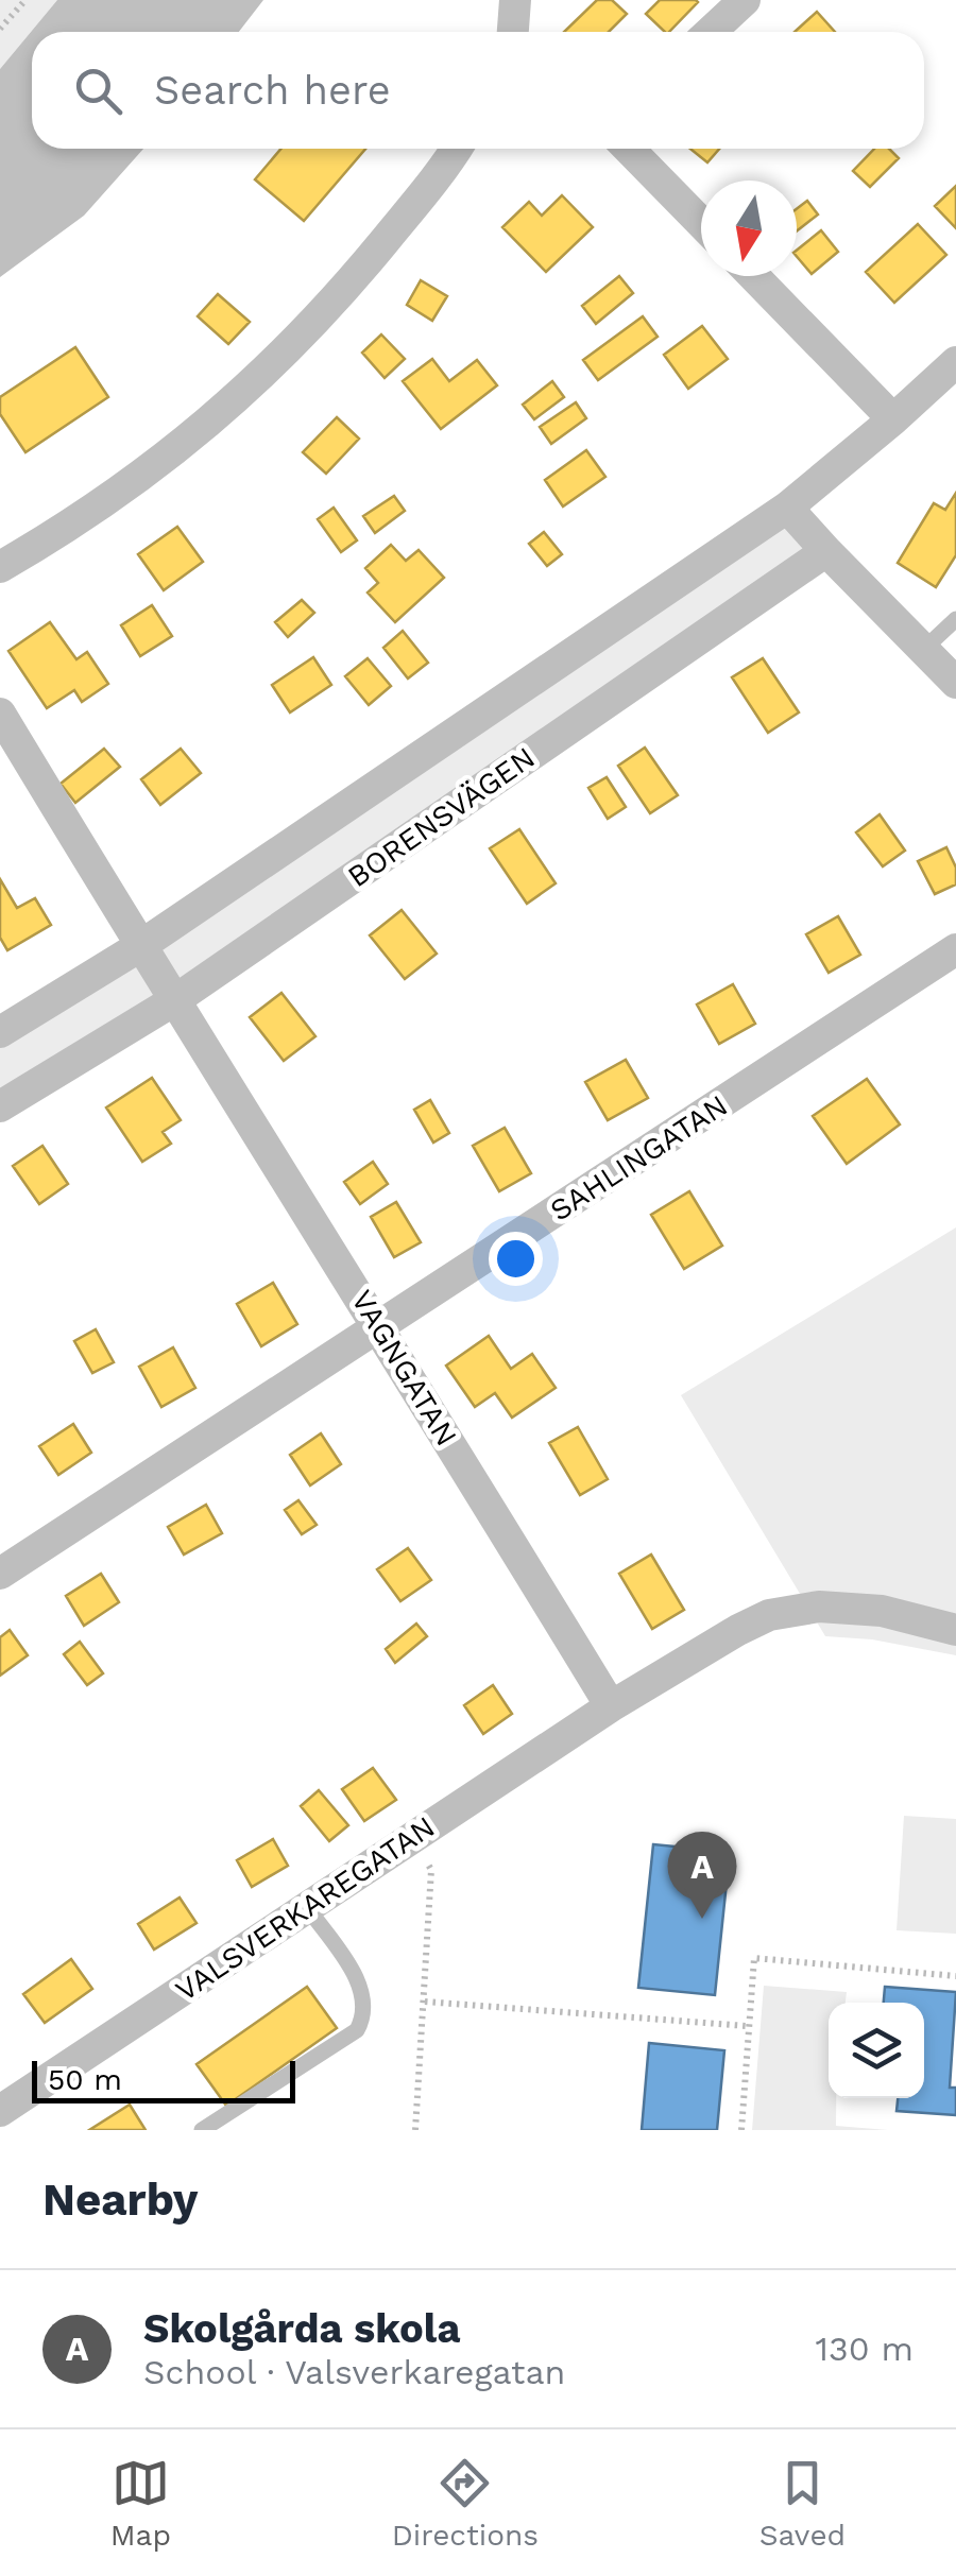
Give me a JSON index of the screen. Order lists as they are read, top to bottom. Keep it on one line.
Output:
{"streets":{"street":["BORENSVÄGEN","SAHLINGATAN","VAGNGATAN","VALSVERKAREGATAN"]},"crossings":[["BORENSVÄGEN","VAGNGATAN"],["SAHLINGATAN","VAGNGATAN"],["VAGNGATAN","VALSVERKAREGATAN"]],"scale_bar":"50 m","north":"bottom","page":{"search":"Search here","pins":"A","scale":"50 m","heading":"Nearby","list":[{"mark":"A","name":"Skolgårda skola","note":"School · Valsverkaregatan","value":"130 m"}],"nav":["Map","Directions","Saved"]}}
